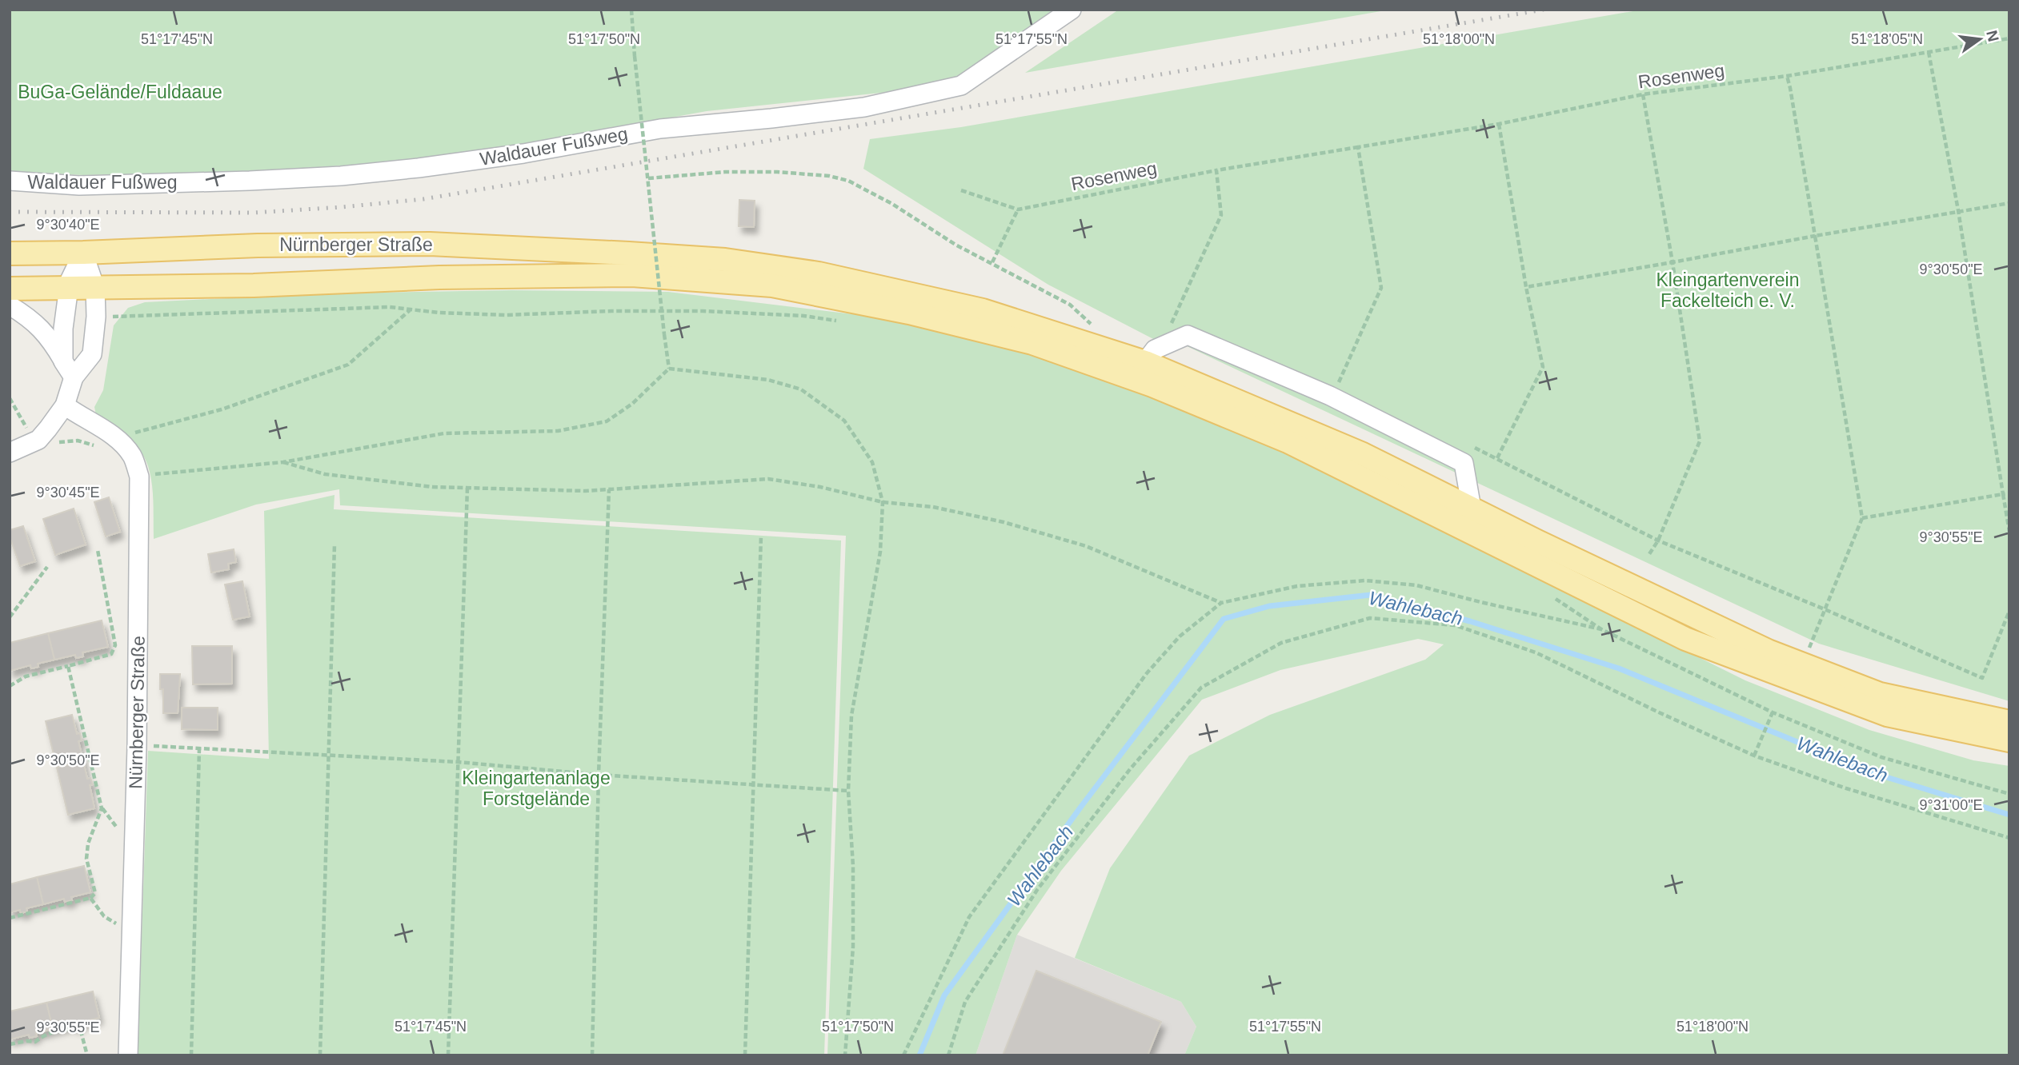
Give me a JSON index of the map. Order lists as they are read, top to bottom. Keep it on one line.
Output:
{"streets":{"main road":["Nürnberger Straße"],"street":["Waldauer Fußweg"],"path":["Rosenweg"]},"water":["Wahlebach"],"parks":["BuGa-Gelände/Fuldaaue","Kleingartenverein Fackelteich e. V.","Kleingartenanlage Forstgelände"],"north":"right","coordinates":["51°17'45\"N","51°17'50\"N","51°17'55\"N","51°18'00\"N","51°18'05\"N","9°30'40\"E","9°30'50\"E","9°30'45\"E","9°30'55\"E","9°31'00\"E"]}
